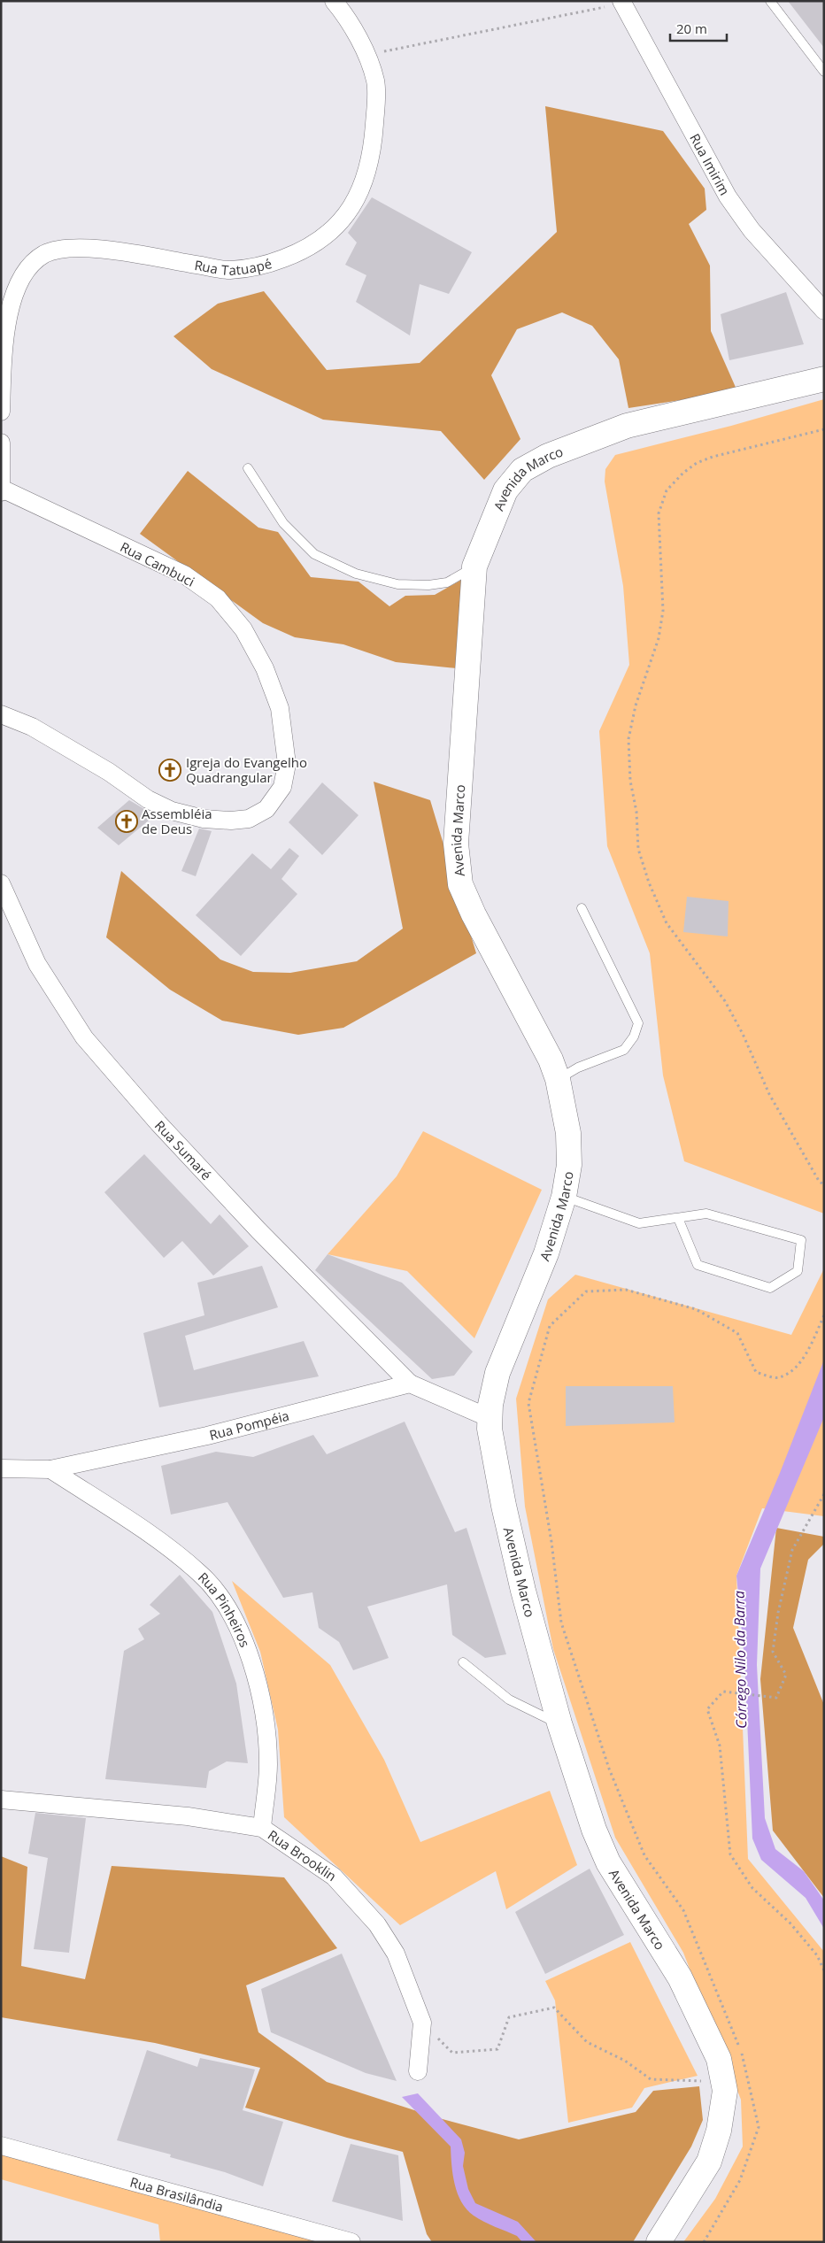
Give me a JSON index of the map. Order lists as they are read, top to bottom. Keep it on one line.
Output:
{"streets":{"main road":["Avenida Marco"],"street":["Rua Imirim","Rua Tatuapé","Rua Cambuci","Rua Sumaré","Rua Pompéia","Rua Pinheiros","Rua Brooklin","Rua Brasilândia"]},"crossings":[["Rua Sumaré","Rua Pompéia"],["Rua Pompéia","Rua Pinheiros"],["Rua Pinheiros","Rua Brooklin"]],"water":["Córrego Nilo da Barra"],"places":{"church":["Igreja do Evangelho Quadrangular","Assembléia de Deus"]},"scale_bar":"20 m"}
